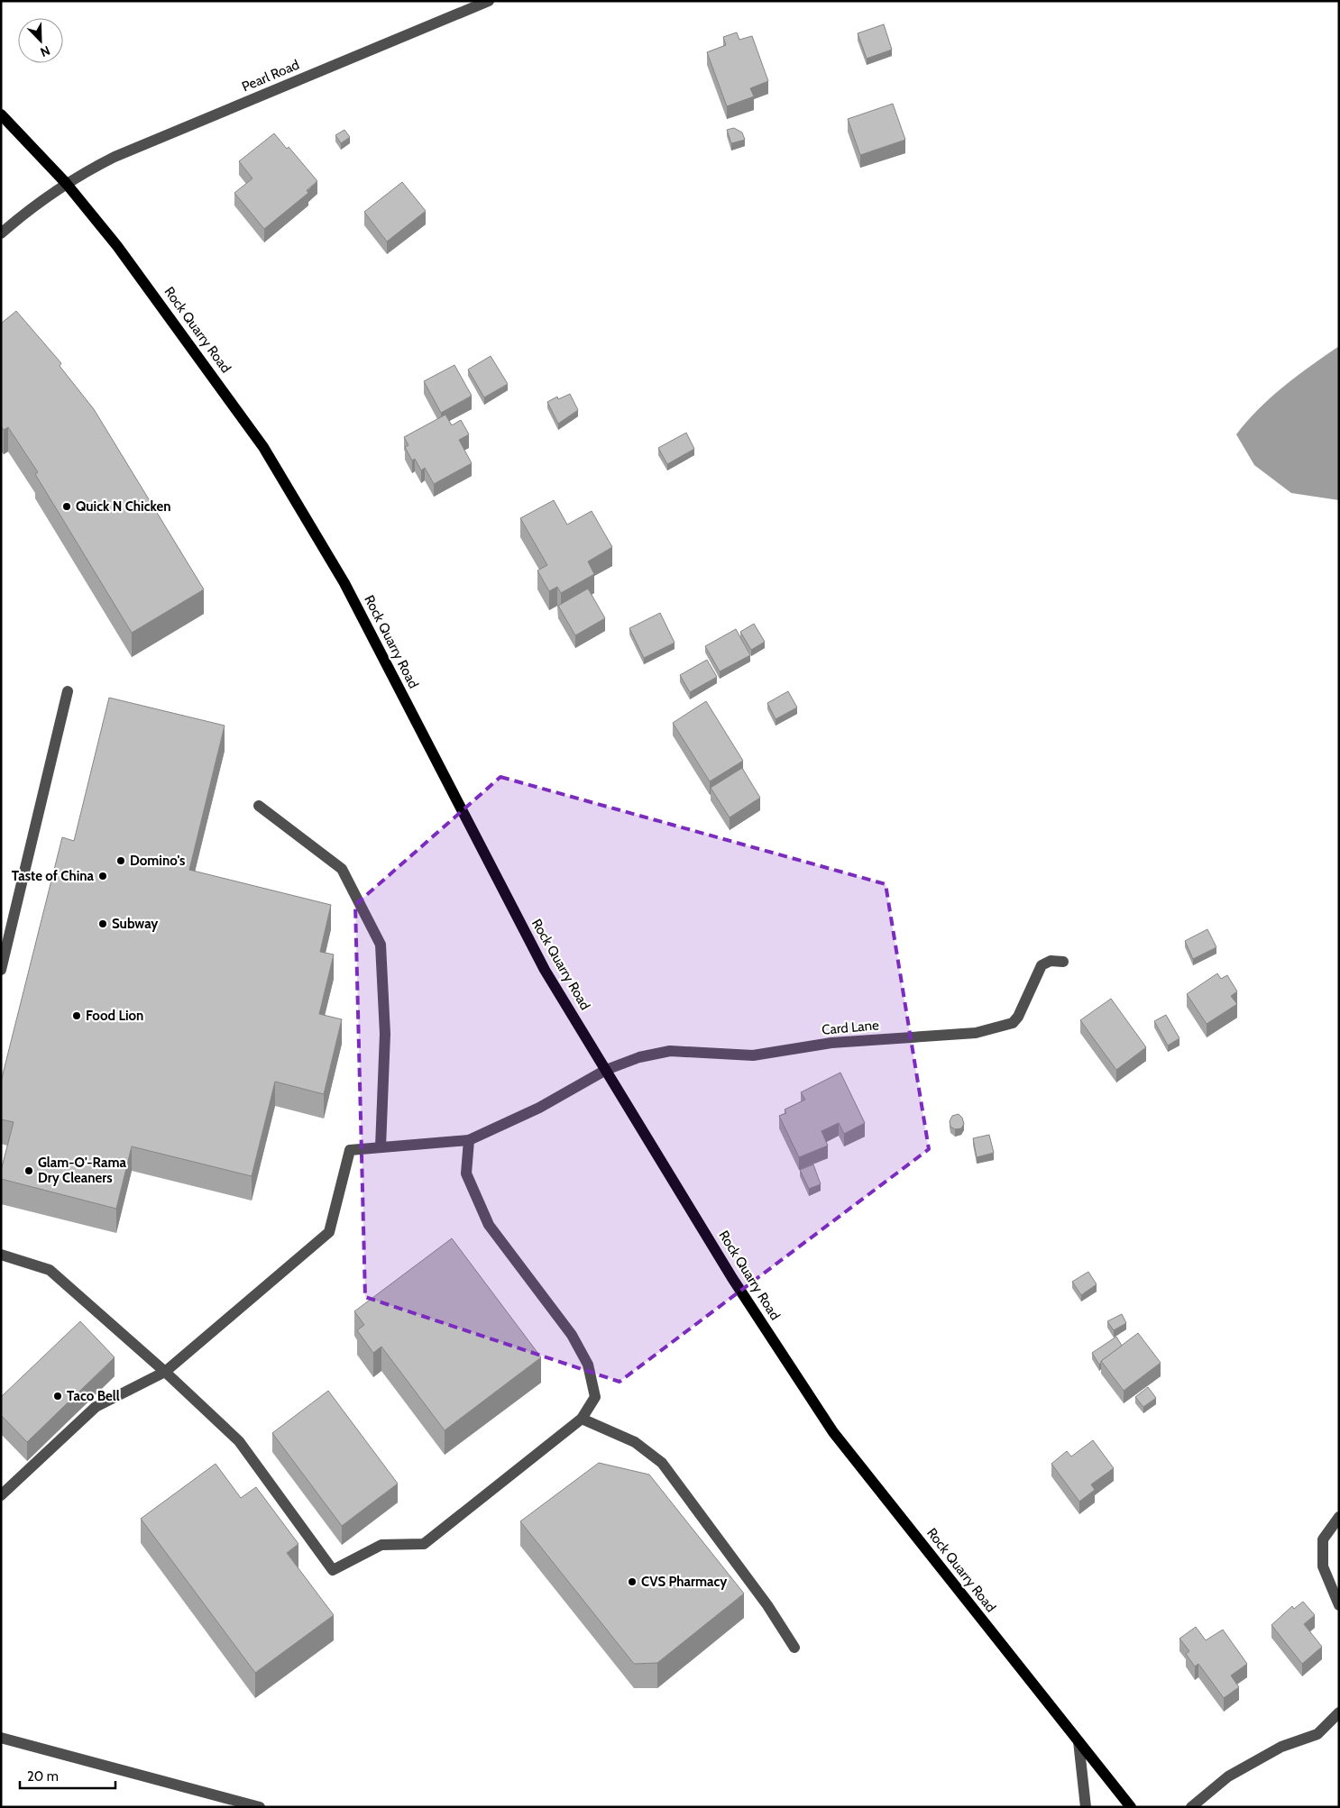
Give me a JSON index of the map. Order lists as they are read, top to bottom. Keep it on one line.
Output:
{"streets":{"main road":["Rock Quarry Road"],"street":["Pearl Road","Card Lane"]},"crossings":[["Pearl Road","Rock Quarry Road"],["Rock Quarry Road","Card Lane"]],"places":["Quick N Chicken","Domino's","Taste of China","Subway","Food Lion","Glam-O'-Rama Dry Cleaners","Taco Bell","CVS Pharmacy"],"scale_bar":"20 m","north":"bottom right"}
